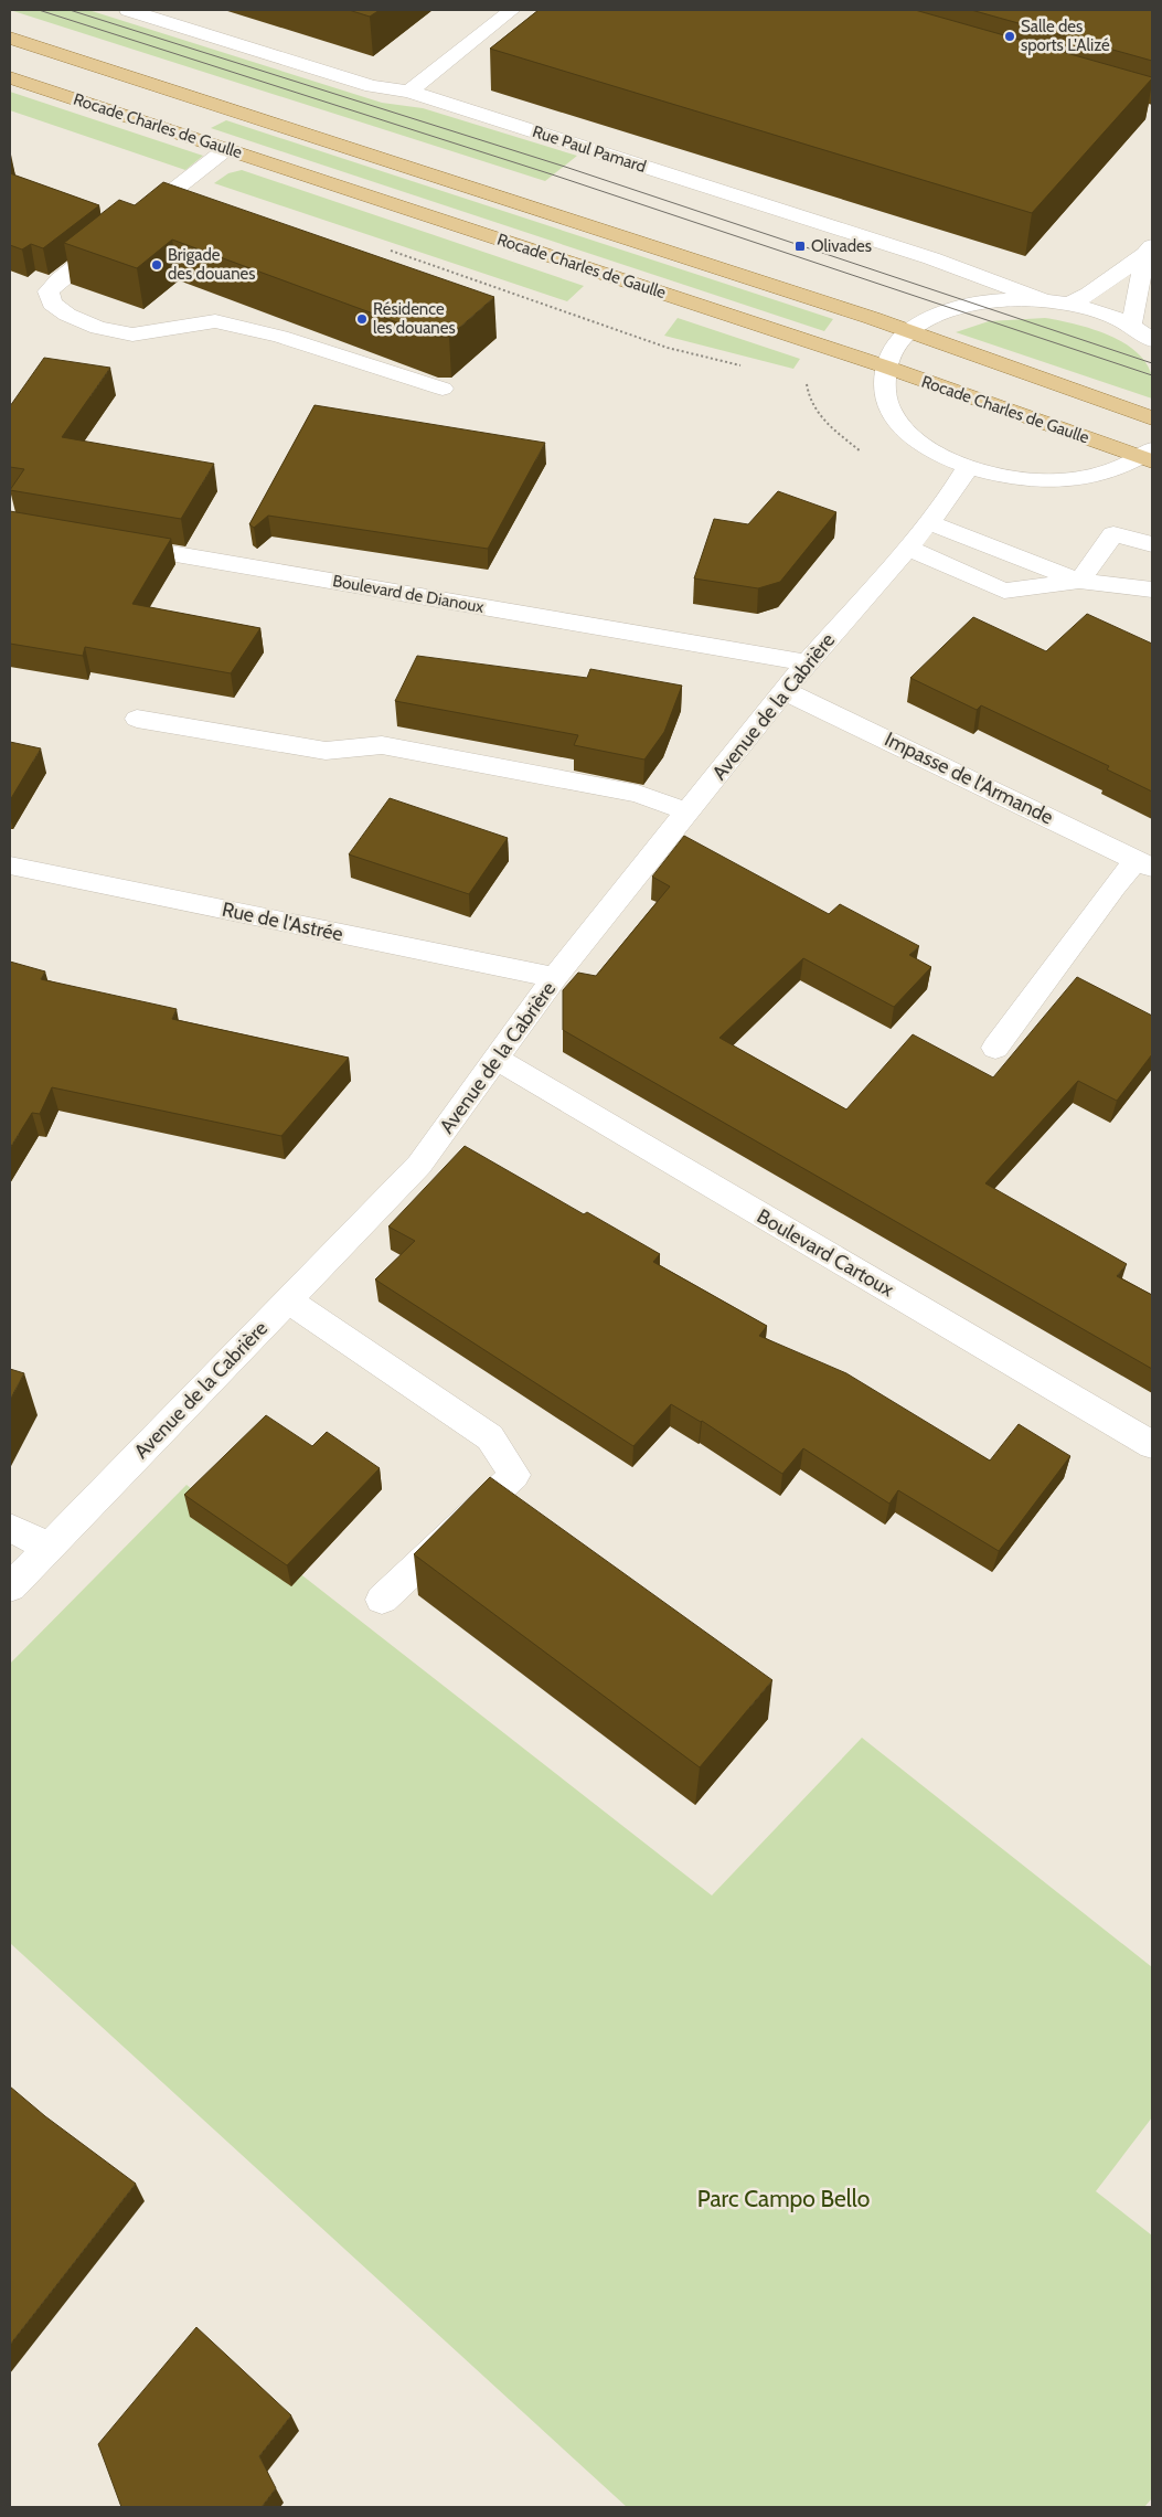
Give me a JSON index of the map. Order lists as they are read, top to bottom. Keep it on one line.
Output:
{"streets":{"main road":["Rocade Charles de Gaulle"],"street":["Rue Paul Pamard","Boulevard de Dianoux","Avenue de la Cabrière","Impasse de l'Armande","Rue de l'Astrée","Boulevard Cartoux"]},"crossings":[["Boulevard de Dianoux","Avenue de la Cabrière"],["Avenue de la Cabrière","Impasse de l'Armande"],["Avenue de la Cabrière","Rue de l'Astrée"],["Avenue de la Cabrière","Boulevard Cartoux"]],"parks":["Parc Campo Bello"],"places":{"other":["Salle des sports L'Alizé","Brigade des douanes","Résidence les douanes"],"transit":["Olivades"]}}
